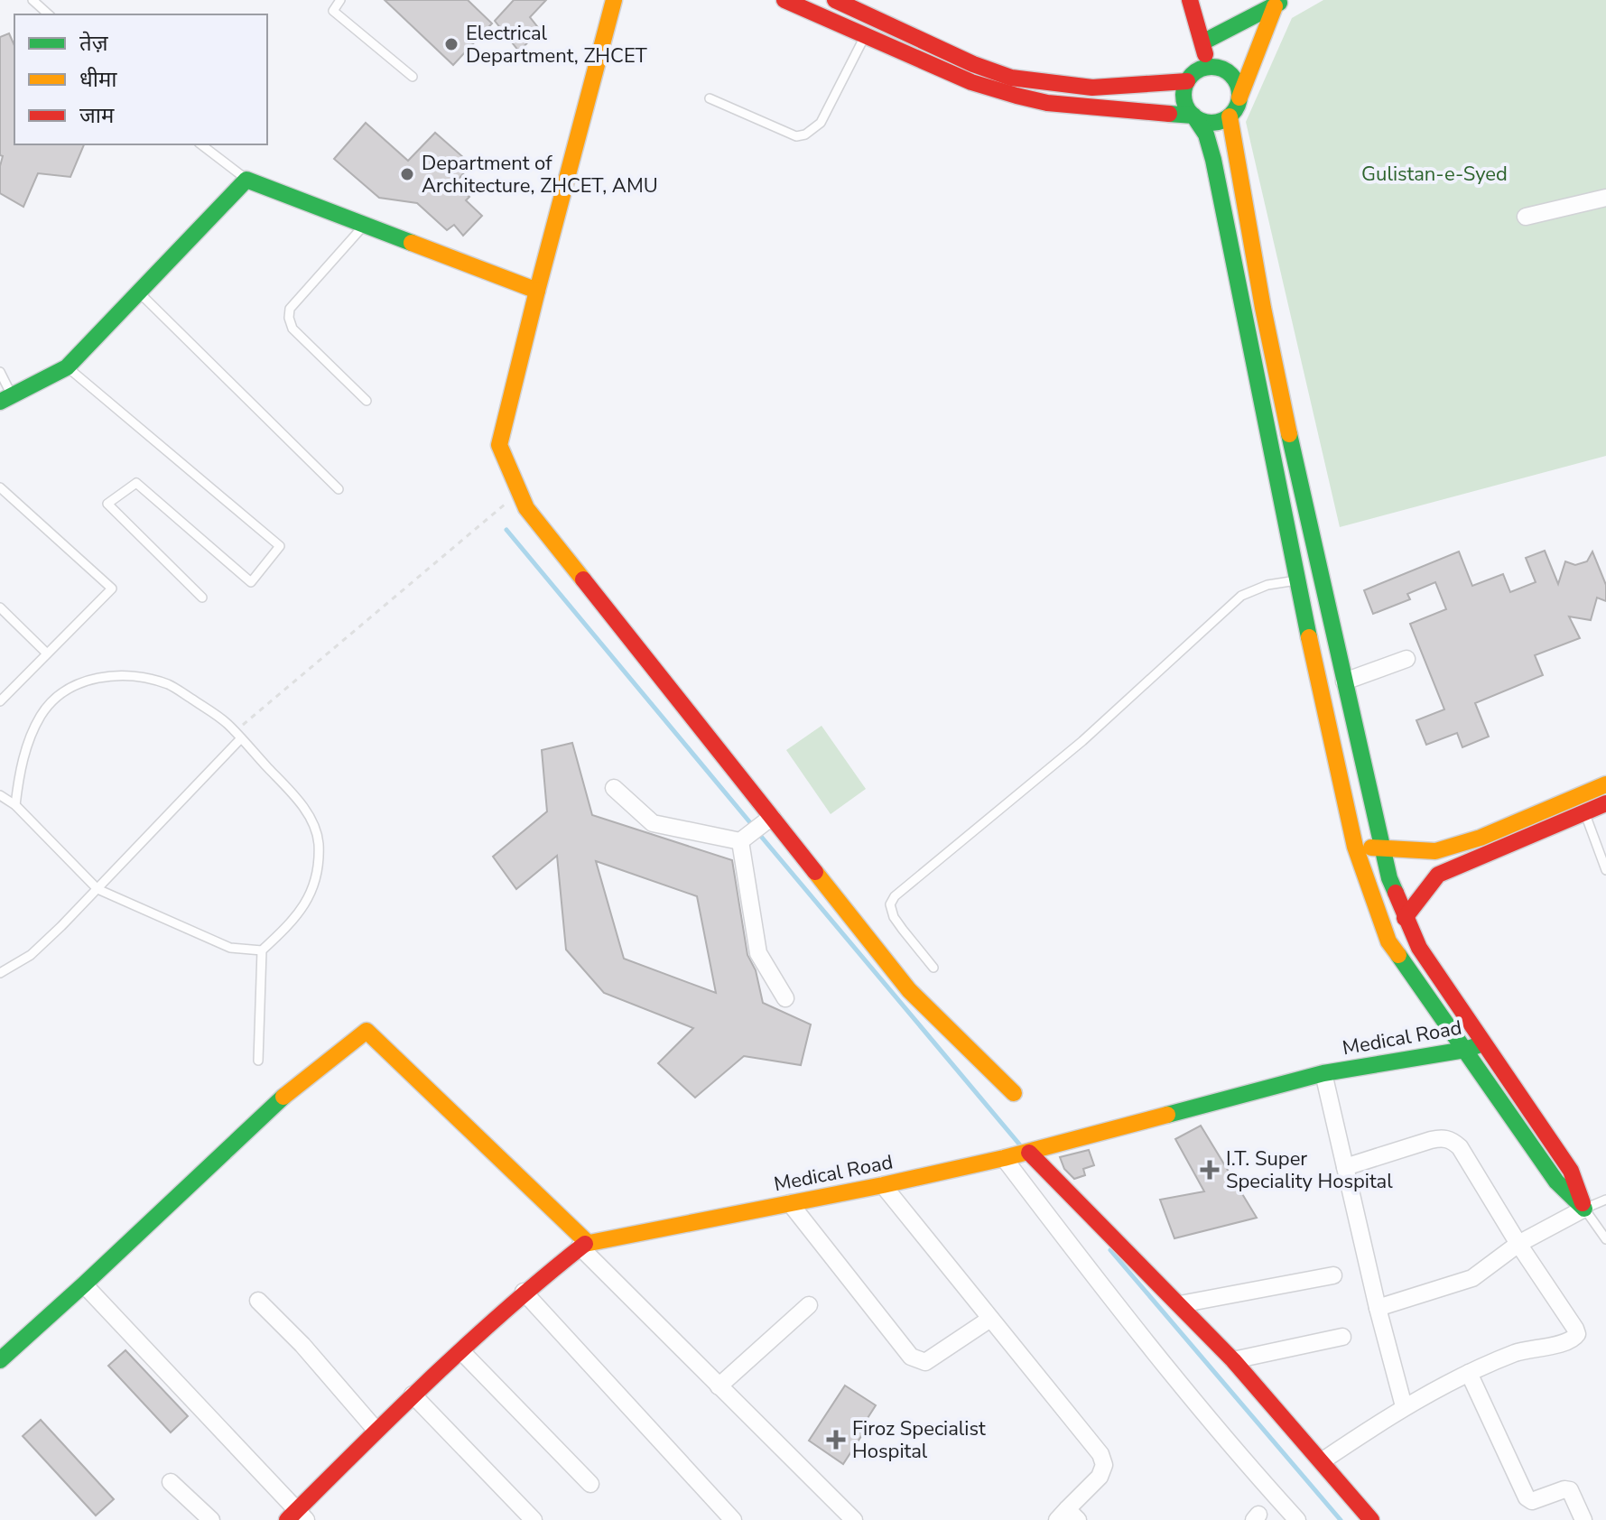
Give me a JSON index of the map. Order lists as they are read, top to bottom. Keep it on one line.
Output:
{"streets":{"street":["Medical Road"]},"parks":["Gulistan-e-Syed"],"places":{"other":["Electrical Department, ZHCET","Department of Architecture, ZHCET, AMU"],"health":["I.T. Super Speciality Hospital","Firoz Specialist Hospital"]},"legend":["तेज़","धीमा","जाम"]}
